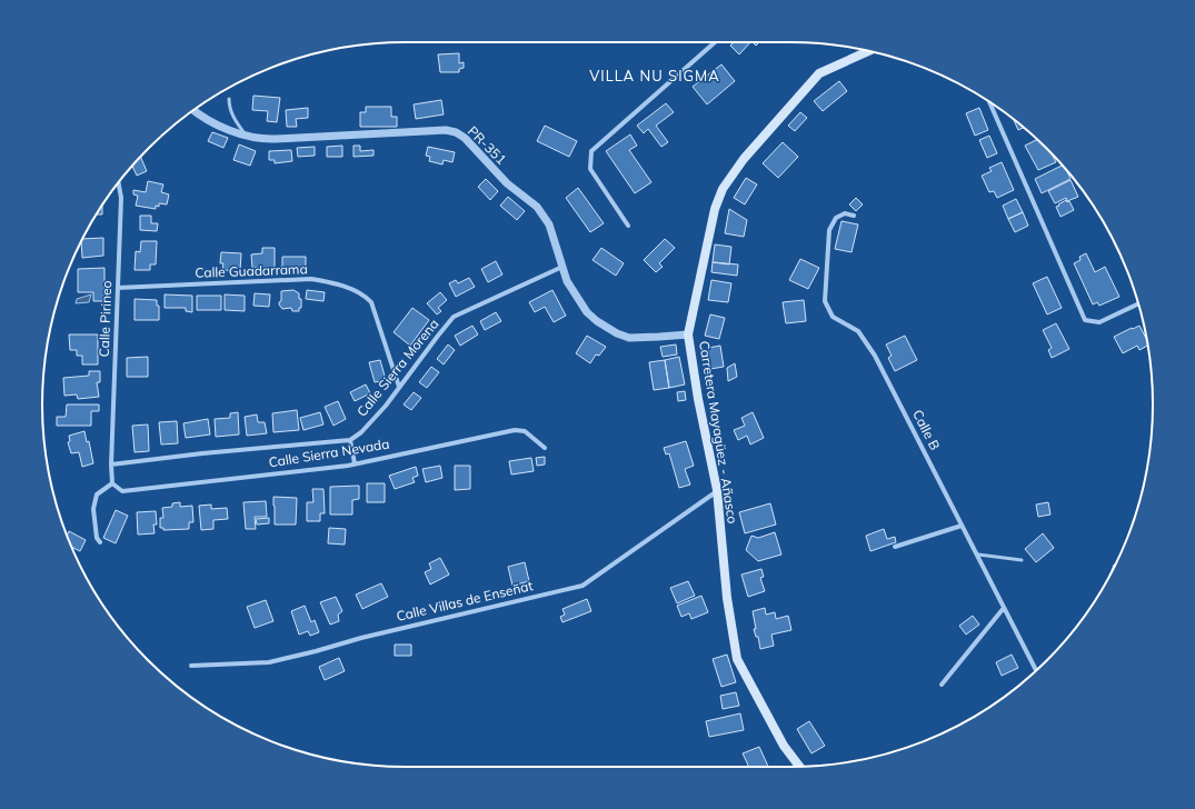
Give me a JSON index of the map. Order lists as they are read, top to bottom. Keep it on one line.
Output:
{"streets":{"main road":["Carretera Mayagüez - Añasco"],"street":["PR-351","Calle Guadarrama","Calle Pirineo","Calle Sierra Morena","Calle B","Calle Sierra Nevada","Calle Villas de Enseñat"]},"crossings":[["PR-351","Calle Sierra Morena"],["PR-351","Carretera Mayagüez - Añasco"],["Calle Guadarrama","Calle Pirineo"],["Calle Guadarrama","Calle Sierra Morena"],["Calle Pirineo","Calle Sierra Nevada"],["Carretera Mayagüez - Añasco","Calle Villas de Enseñat"]],"districts":["VILLA NU SIGMA"]}
